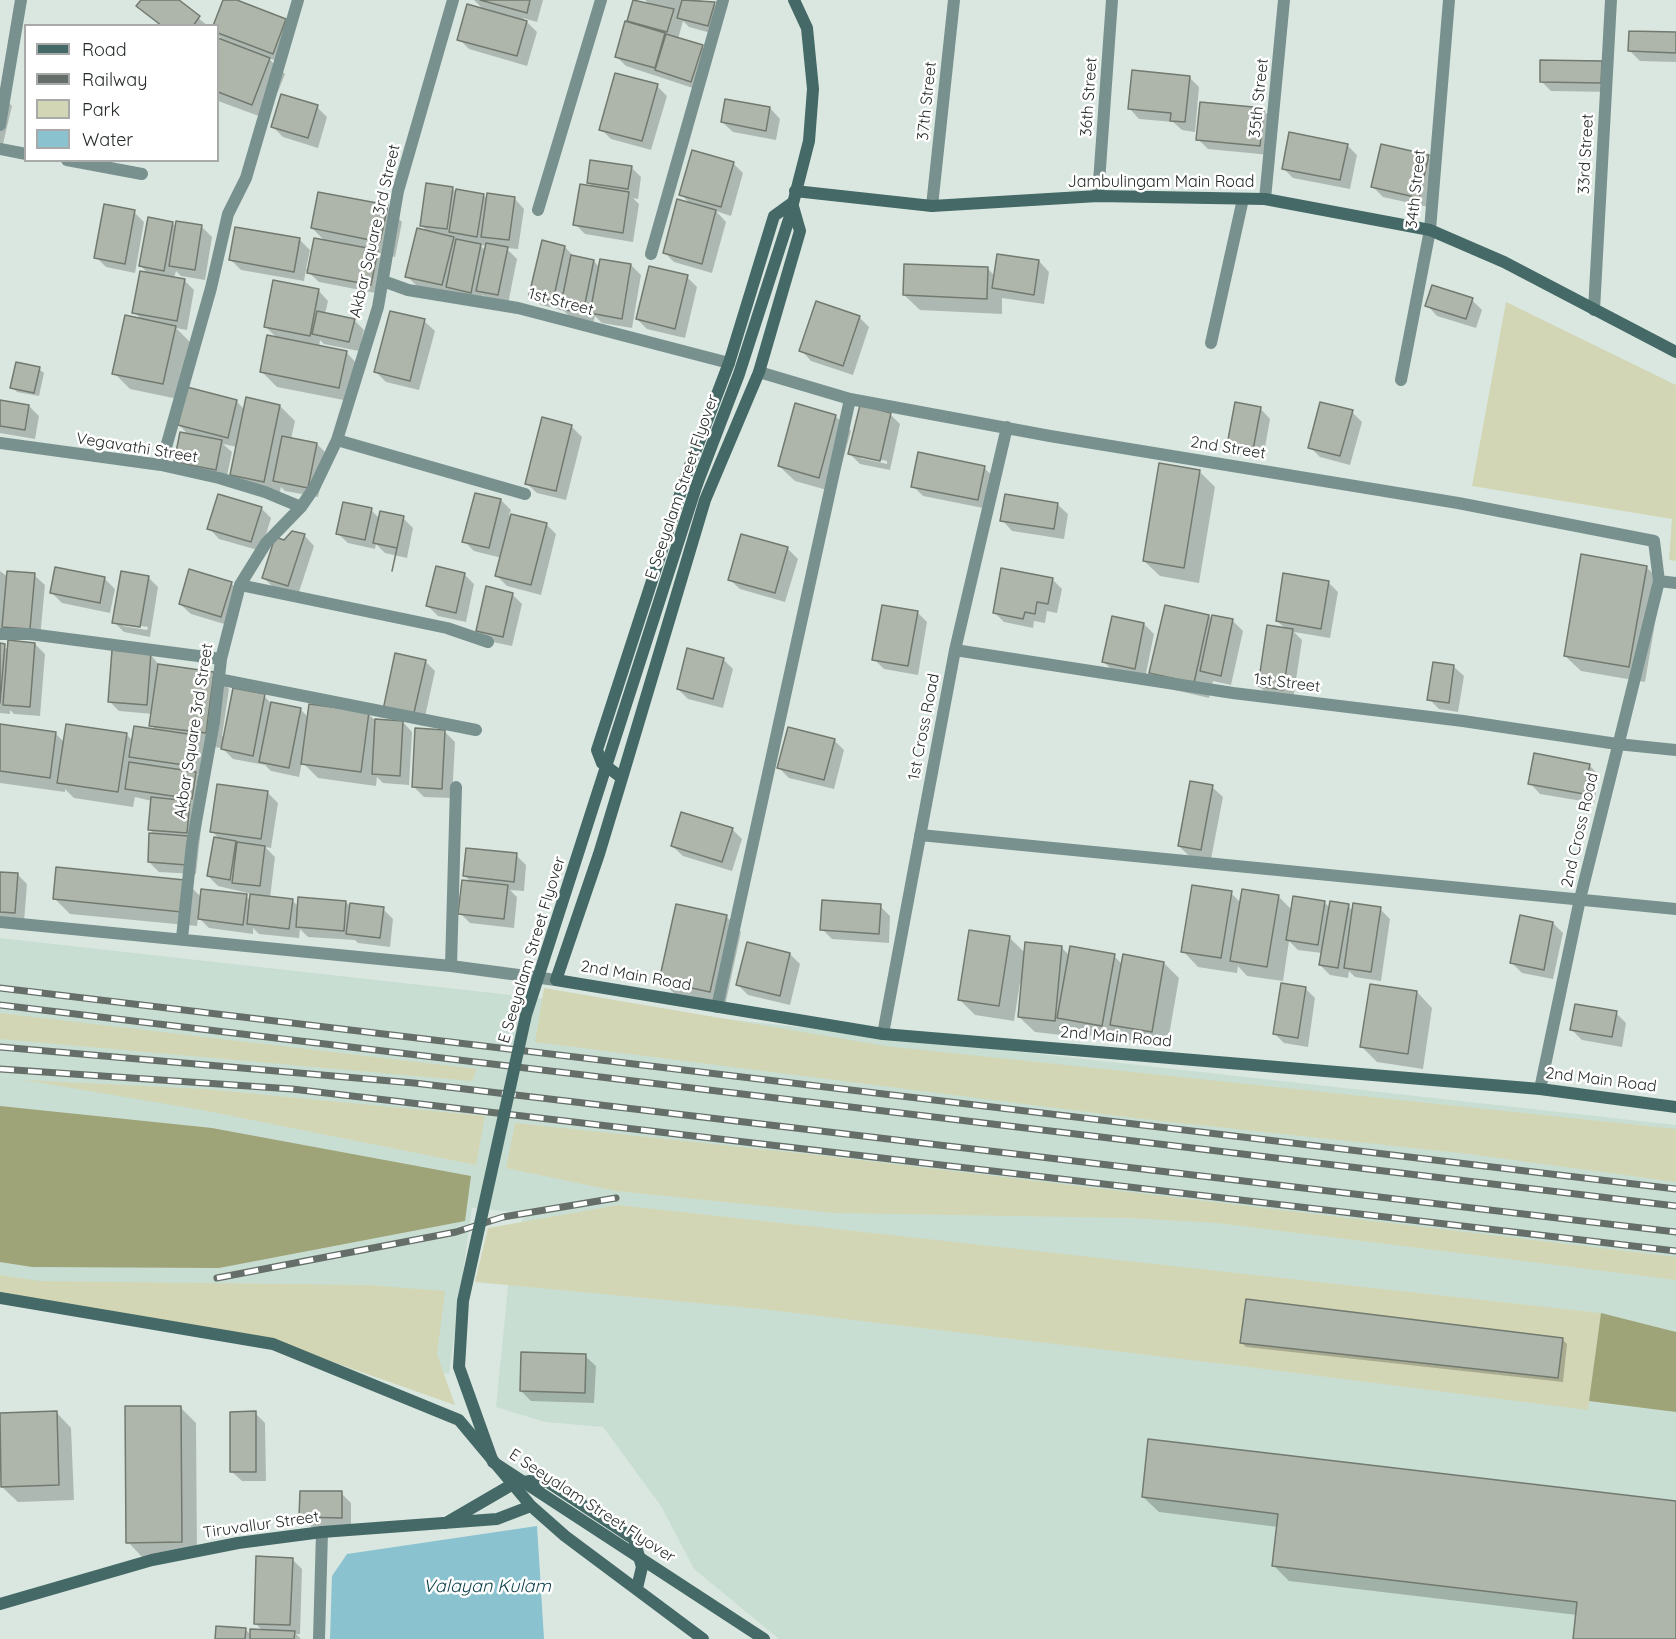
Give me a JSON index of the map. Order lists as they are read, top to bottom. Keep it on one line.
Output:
{"streets":{"street":["36th Street","35th Street","37th Street","33rd Street","Jambulingam Main Road","34th Street","Akbar Square 3rd Street","1st Street","Vegavathi Street","2nd Street","E Seeyalam Street Flyover","1st Cross Road","2nd Cross Road","2nd Main Road","Tiruvallur Street"]},"crossings":[["36th Street","Jambulingam Main Road"],["35th Street","Jambulingam Main Road"],["37th Street","Jambulingam Main Road"],["33rd Street","Jambulingam Main Road"],["Jambulingam Main Road","34th Street"],["Jambulingam Main Road","E Seeyalam Street Flyover"],["Akbar Square 3rd Street","1st Street"],["Akbar Square 3rd Street","Vegavathi Street"],["1st Street","1st Cross Road"],["1st Street","2nd Cross Road"],["2nd Street","1st Cross Road"],["2nd Street","2nd Cross Road"],["1st Cross Road","2nd Main Road"],["2nd Cross Road","2nd Main Road"]],"water":["Valayan Kulam"],"legend":["Road","Railway","Park","Water"]}
